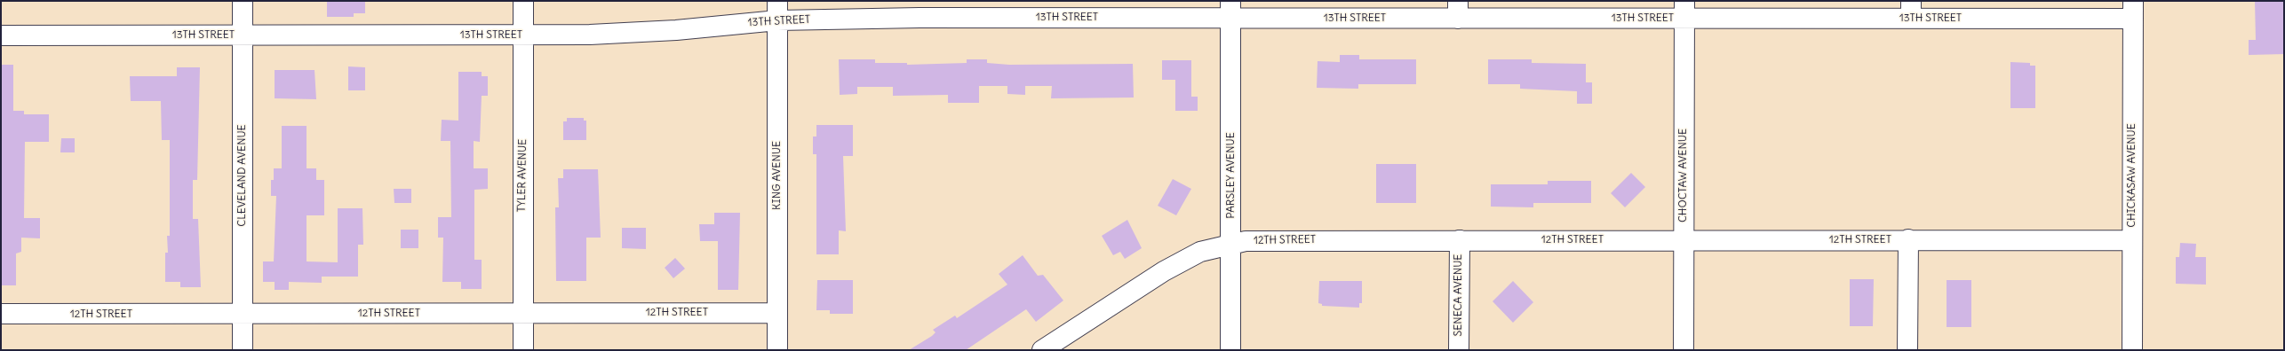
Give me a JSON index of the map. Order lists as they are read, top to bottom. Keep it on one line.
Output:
{"streets":{"street":["13TH STREET","CLEVELAND AVENUE","TYLER AVENUE","KING AVENUE","PARSLEY AVENUE","CHOCTAW AVENUE","CHICKASAW AVENUE","12TH STREET","SENECA AVENUE"]},"crossings":[["13TH STREET","CLEVELAND AVENUE"],["13TH STREET","TYLER AVENUE"],["13TH STREET","KING AVENUE"],["13TH STREET","PARSLEY AVENUE"],["13TH STREET","CHOCTAW AVENUE"],["13TH STREET","CHICKASAW AVENUE"],["CLEVELAND AVENUE","12TH STREET"],["TYLER AVENUE","12TH STREET"],["KING AVENUE","12TH STREET"],["PARSLEY AVENUE","12TH STREET"],["CHOCTAW AVENUE","12TH STREET"],["CHICKASAW AVENUE","12TH STREET"],["12TH STREET","SENECA AVENUE"]]}
